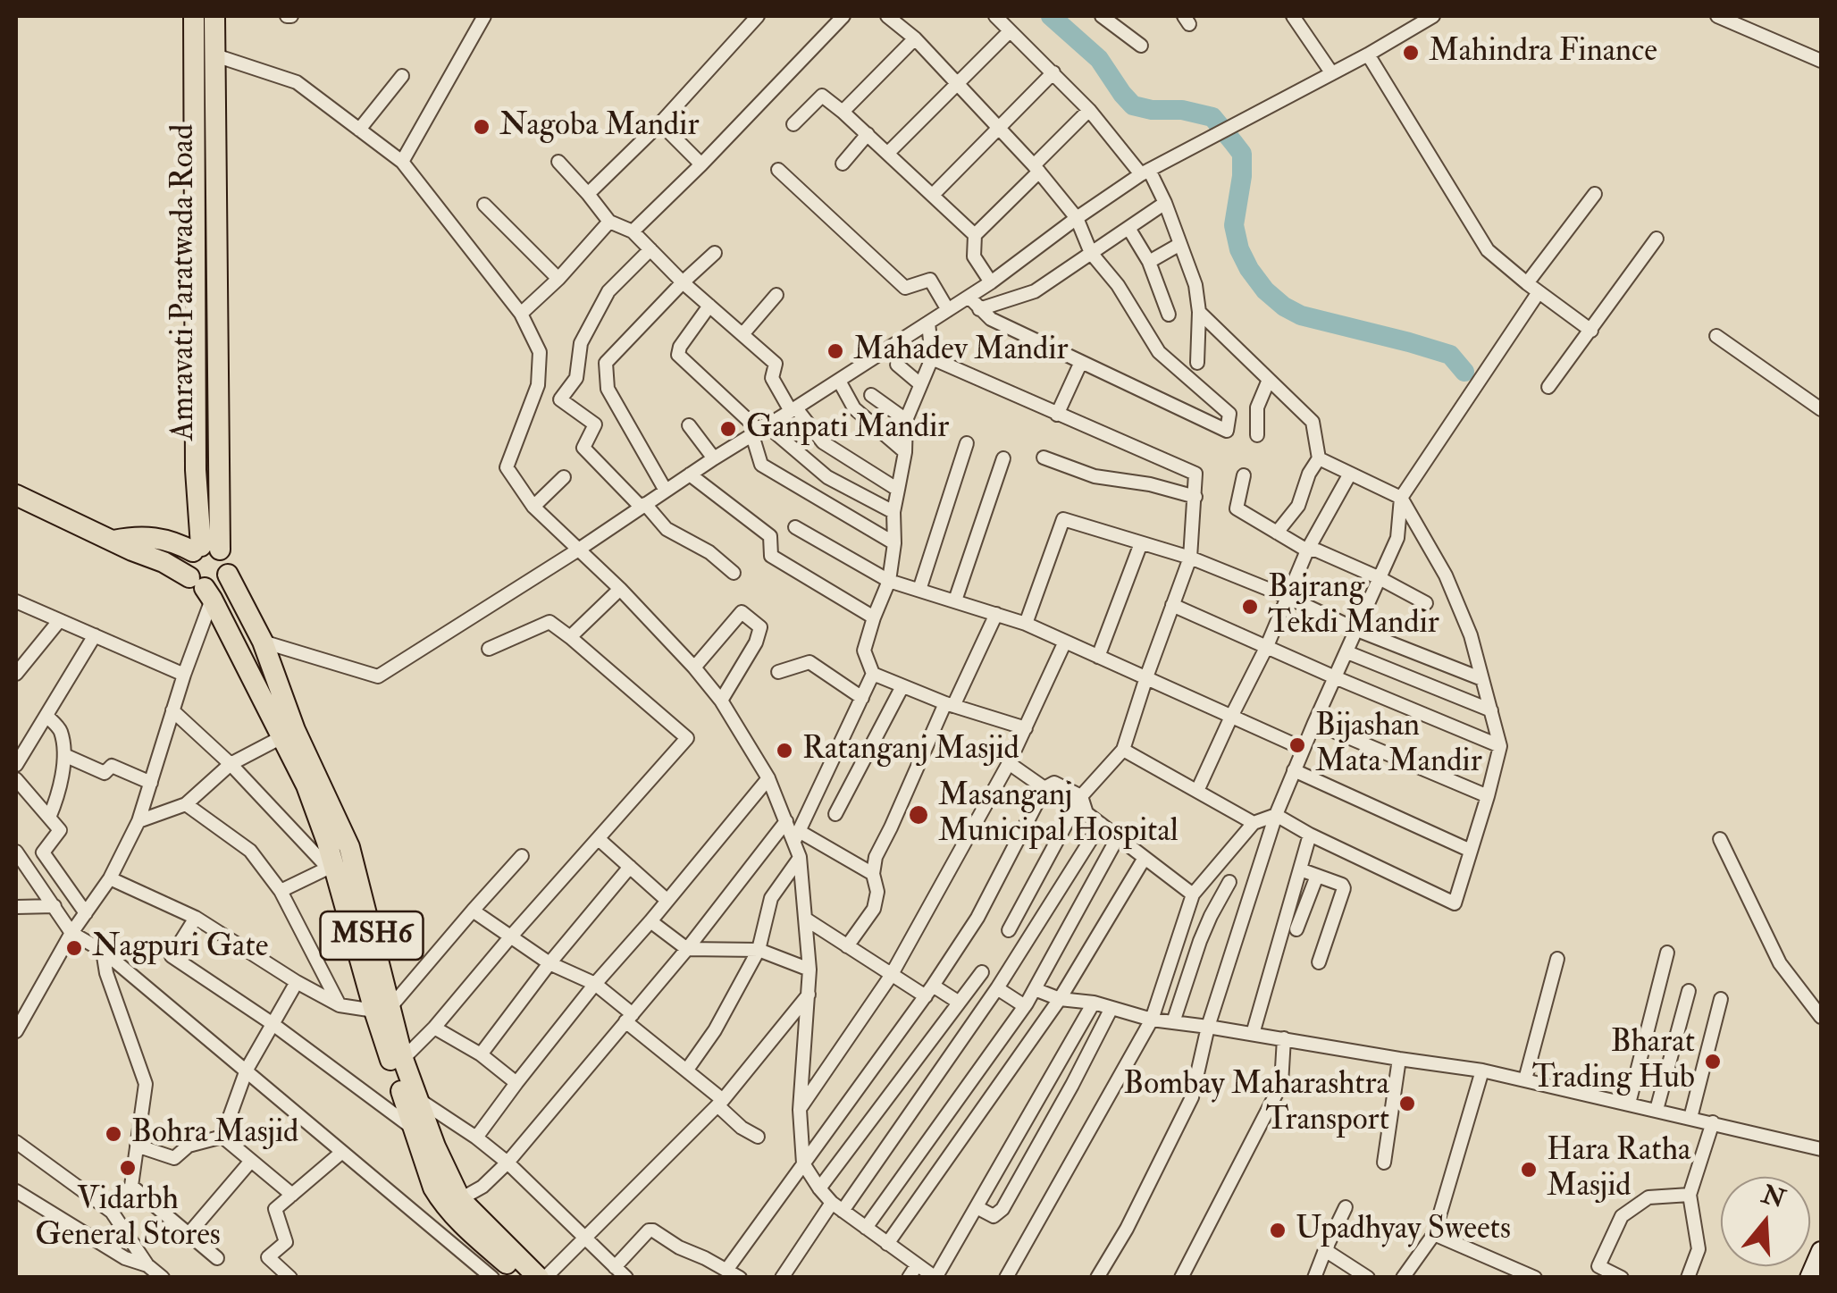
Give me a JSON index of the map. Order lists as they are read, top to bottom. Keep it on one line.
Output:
{"streets":{"main road":["Amravati Paratwada Road","MSH6"]},"crossings":[["Amravati Paratwada Road","MSH6"]],"places":["Mahindra Finance","Nagoba Mandir","Mahadev Mandir","Ganpati Mandir","Bajrang Tekdi Mandir","Bijashan Mata Mandir","Ratanganj Masjid","Masanganj Municipal Hospital","Nagpuri Gate","Bharat Trading Hub","Bombay Maharashtra Transport","Bohra Masjid","Vidarbh General Stores","Hara Ratha Masjid","Upadhyay Sweets"],"north":"top"}
